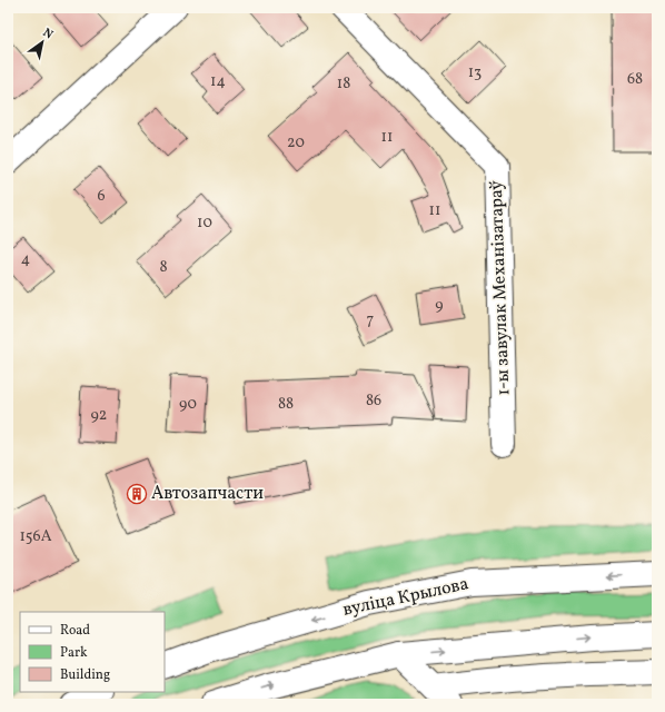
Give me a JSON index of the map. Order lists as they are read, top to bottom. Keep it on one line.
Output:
{"streets":{"main road":["1-ы завулак Механізатараў","вуліца Крылова"]},"places":{"building":["Автозапчасти"]},"house_numbers":["13","68","14","18","11","20","6","11","10","4","8","9","7","86","90","88","92","156А"],"legend":["Road","Park","Building"],"north":"top right"}
